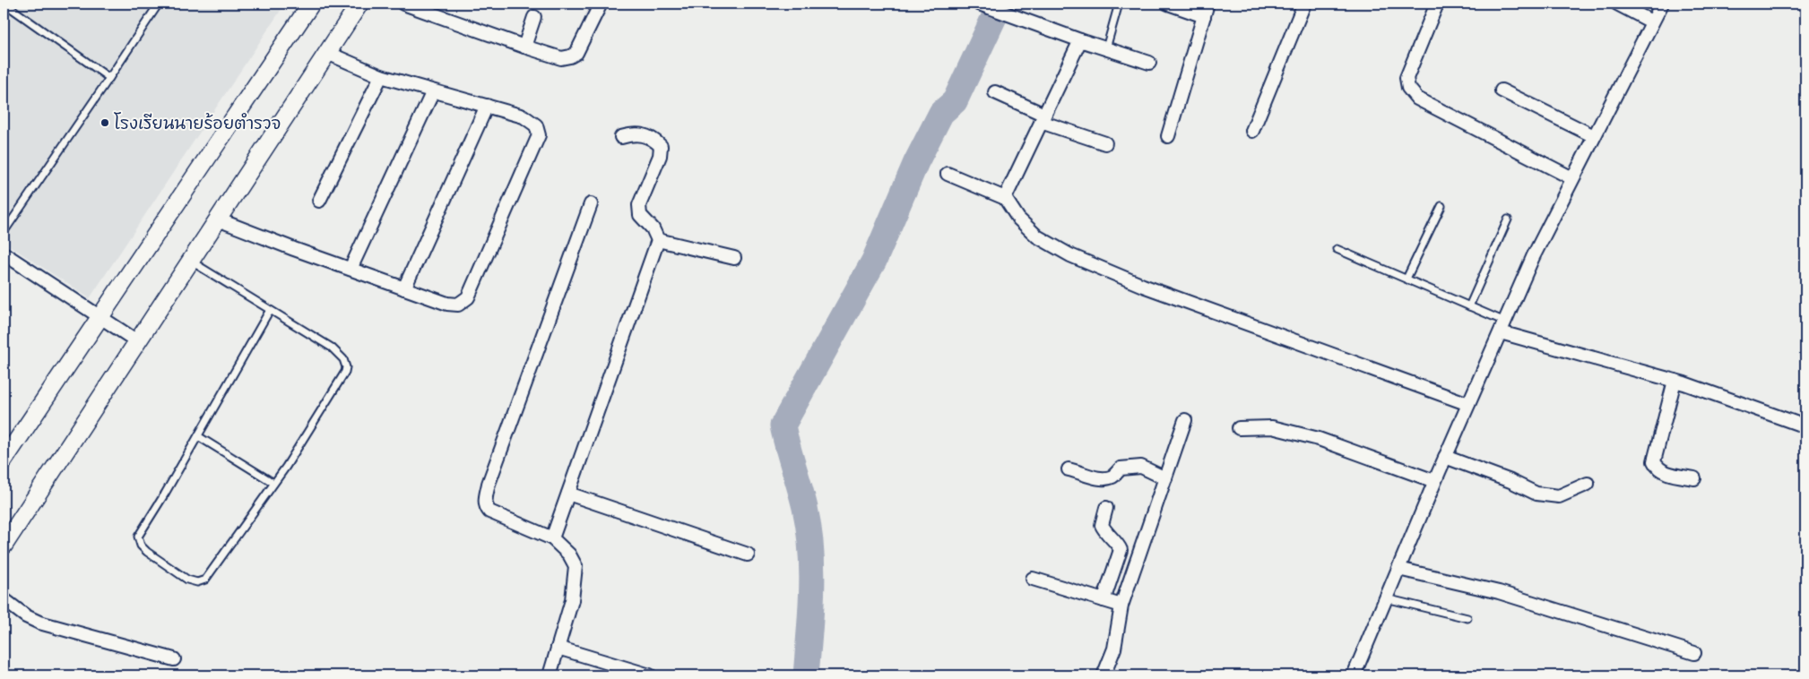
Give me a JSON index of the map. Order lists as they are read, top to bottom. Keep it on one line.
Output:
{"places":["โรงเรียนนายร้อยตำรวจ"]}
